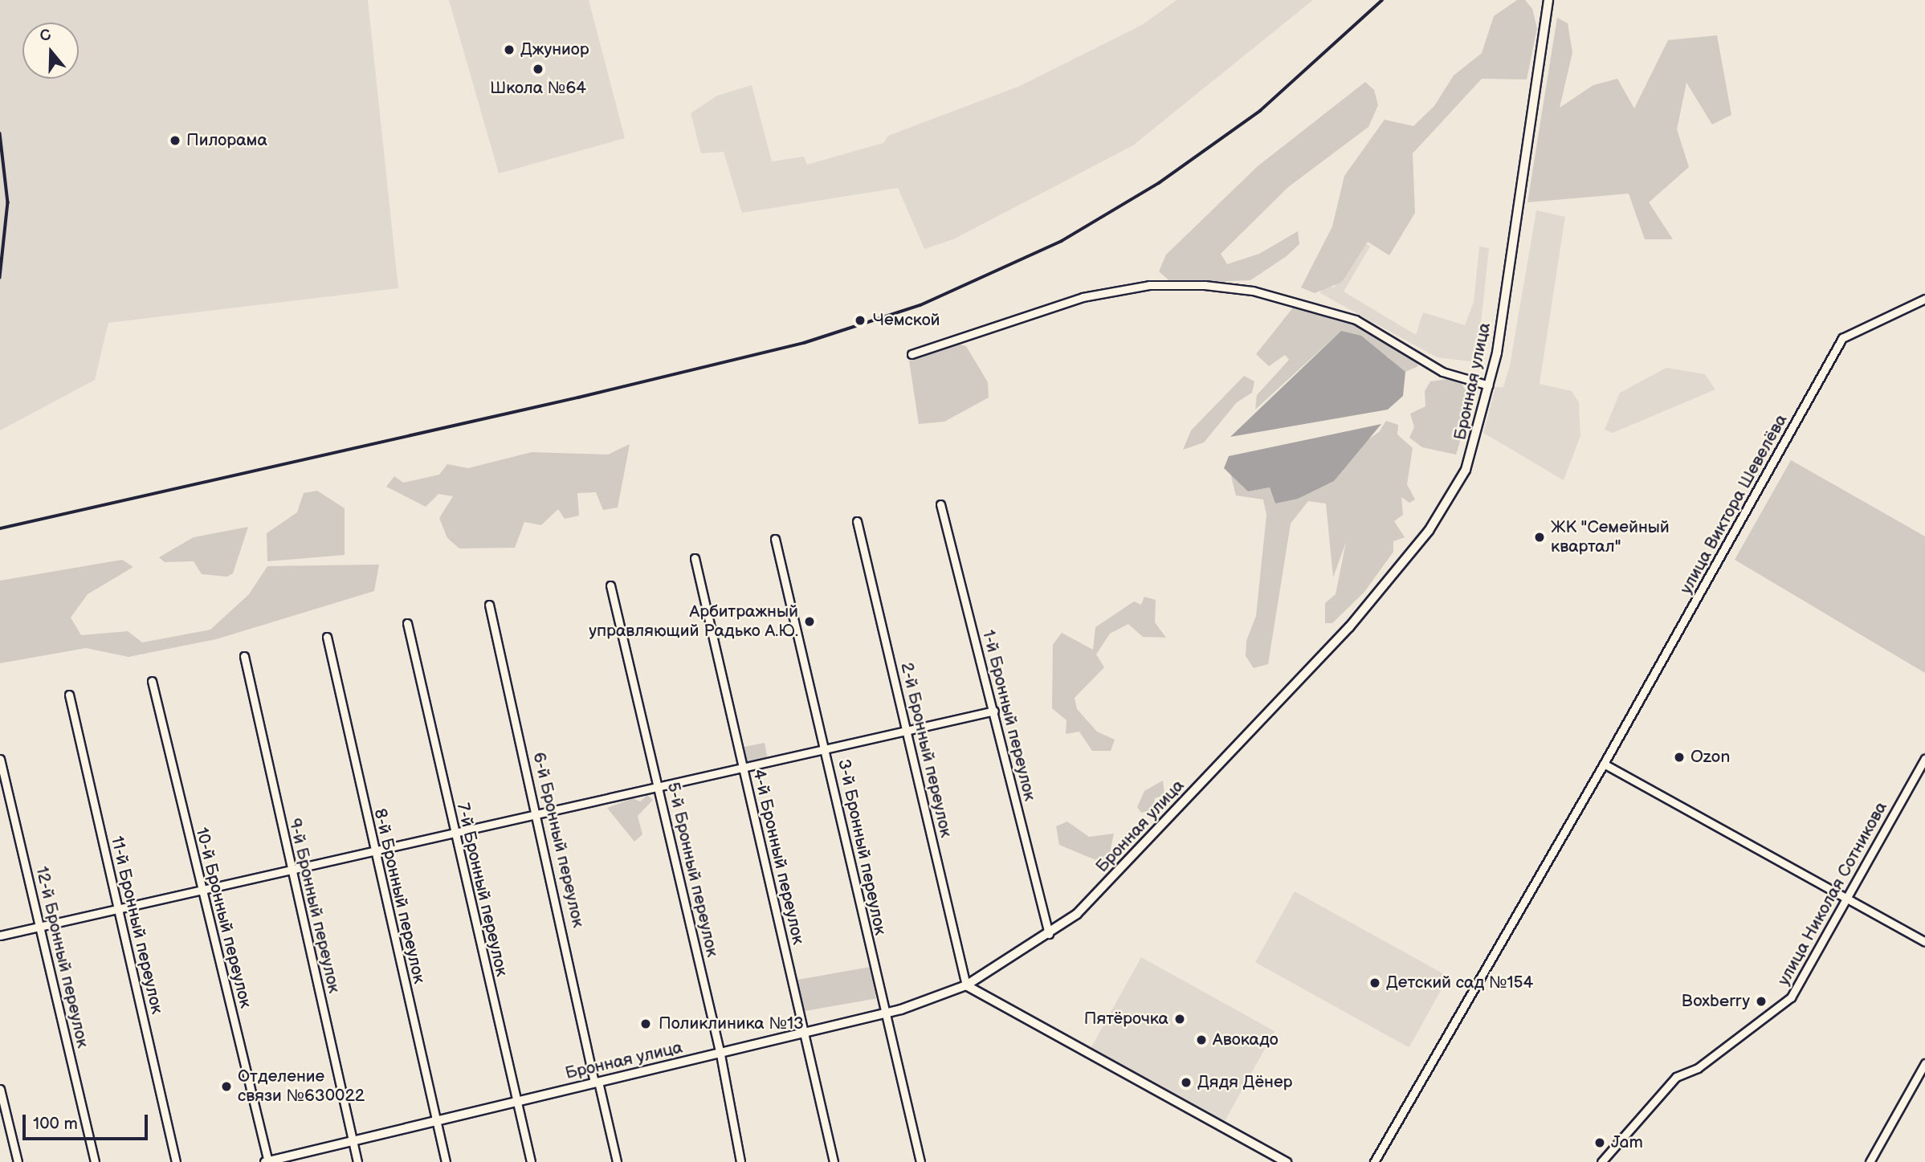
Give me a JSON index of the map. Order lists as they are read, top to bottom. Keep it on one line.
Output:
{"streets":{"street":["Бронная улица","улица Виктора Шевелёва","1-й Бронный переулок","2-й Бронный переулок","6-й Бронный переулок","3-й Бронный переулок","4-й Бронный переулок","5-й Бронный переулок","7-й Бронный переулок","улица Николая Сотникова","8-й Бронный переулок","9-й Бронный переулок","10-й Бронный переулок","11-й Бронный переулок","12-й Бронный переулок"]},"crossings":[["Бронная улица","1-й Бронный переулок"],["Бронная улица","2-й Бронный переулок"],["Бронная улица","6-й Бронный переулок"],["Бронная улица","3-й Бронный переулок"],["Бронная улица","4-й Бронный переулок"],["Бронная улица","5-й Бронный переулок"],["Бронная улица","7-й Бронный переулок"],["Бронная улица","8-й Бронный переулок"],["Бронная улица","9-й Бронный переулок"],["Бронная улица","10-й Бронный переулок"]],"places":["Джуниор","Школа №64","Пилорама","Чемской","ЖК \"Семейный квартал\"","Арбитражный управляющий Радько А.Ю.","Ozon","Детский сад №154","Boxberry","Пятёрочка","Поликлиника №13","Авокадо","Дядя Дёнер","Отделение связи №630022","Jam"],"scale_bar":"100 m","north":"top"}
